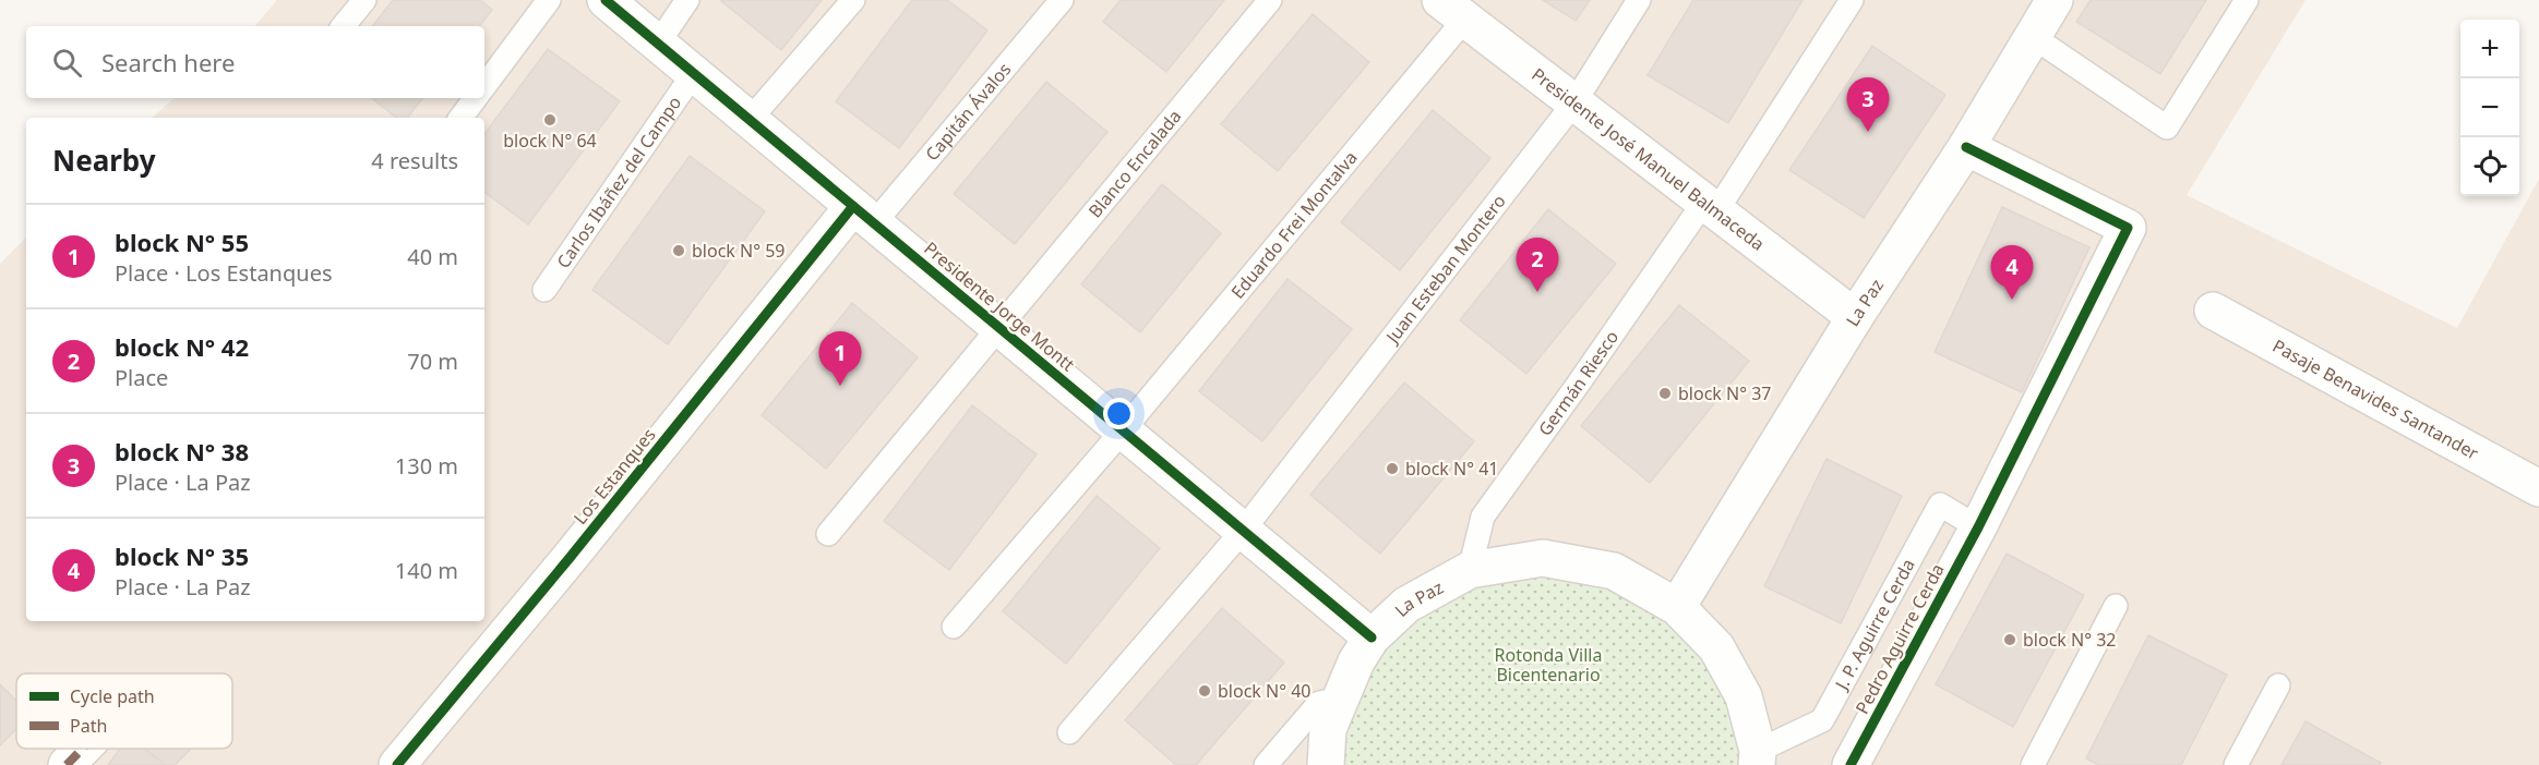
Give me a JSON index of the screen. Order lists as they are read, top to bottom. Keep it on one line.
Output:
{"streets":{"street":["Presidente José Manuel Balmaceda","La Paz","Presidente Jorge Montt","Pasaje Benavides Santander","Los Estanques","Pedro Aguirre Cerda"],"lane":["Capitán Ávalos","Blanco Encalada","Carlos Ibáñez del Campo","Eduardo Frei Montalva","Juan Esteban Montero","Germán Riesco","J. P. Aguirre Cerda"]},"crossings":[["Capitán Ávalos","Presidente Jorge Montt"],["Capitán Ávalos","Los Estanques"],["Presidente José Manuel Balmaceda","Eduardo Frei Montalva"],["Presidente José Manuel Balmaceda","Juan Esteban Montero"],["Presidente José Manuel Balmaceda","La Paz"],["Presidente José Manuel Balmaceda","Germán Riesco"],["Blanco Encalada","Presidente Jorge Montt"],["Carlos Ibáñez del Campo","Presidente Jorge Montt"],["Eduardo Frei Montalva","Presidente Jorge Montt"],["Juan Esteban Montero","Presidente Jorge Montt"],["La Paz","Presidente Jorge Montt"],["La Paz","Germán Riesco"],["La Paz","J. P. Aguirre Cerda"],["La Paz","Pedro Aguirre Cerda"],["Presidente Jorge Montt","Los Estanques"],["J. P. Aguirre Cerda","Pedro Aguirre Cerda"]],"parks":["Rotonda Villa Bicentenario"],"places":["block N° 64","block N° 59","block N° 37","block N° 41","block N° 32","block N° 40"],"legend":["Cycle path","Path"],"page":{"map_buttons":["+","−"],"search":"Search here","pins":["3","2","4","1"],"heading":["Nearby","4 results"],"list":[{"mark":"1","name":"block N° 55","note":"Place · Los Estanques","value":"40 m"},{"mark":"2","name":"block N° 42","note":"Place","value":"70 m"},{"mark":"3","name":"block N° 38","note":"Place · La Paz","value":"130 m"},{"mark":"4","name":"block N° 35","note":"Place · La Paz","value":"140 m"}]}}
